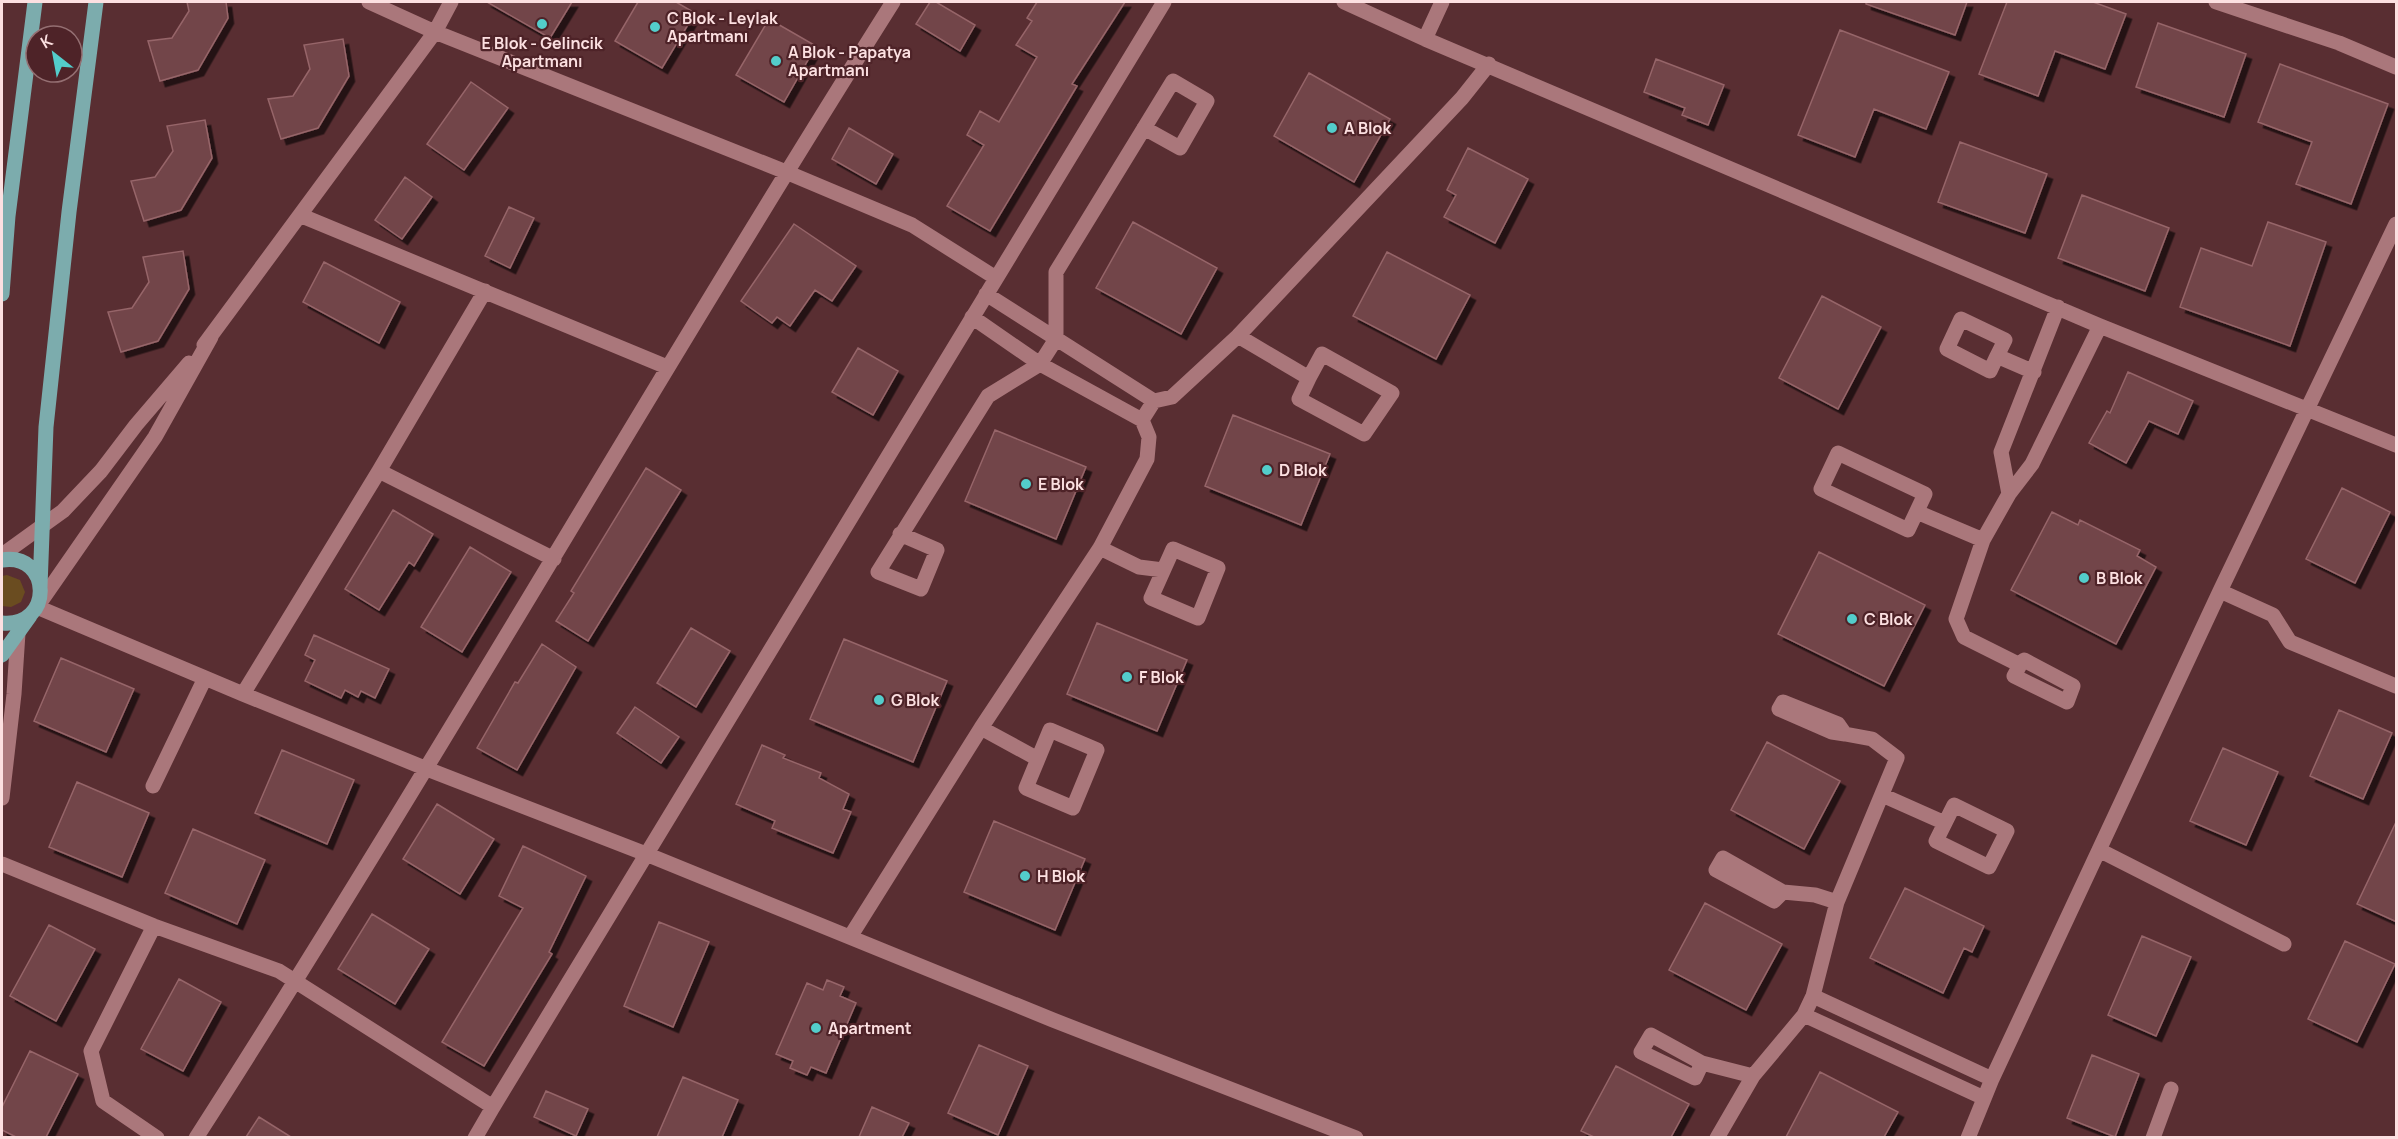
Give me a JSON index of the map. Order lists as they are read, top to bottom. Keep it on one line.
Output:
{"places":["E Blok - Gelincik Apartmanı","C Blok - Leylak Apartmanı","A Blok - Papatya Apartmanı","A Blok","D Blok","E Blok","B Blok","C Blok","F Blok","G Blok","H Blok","Apartment"],"north":"top left"}
